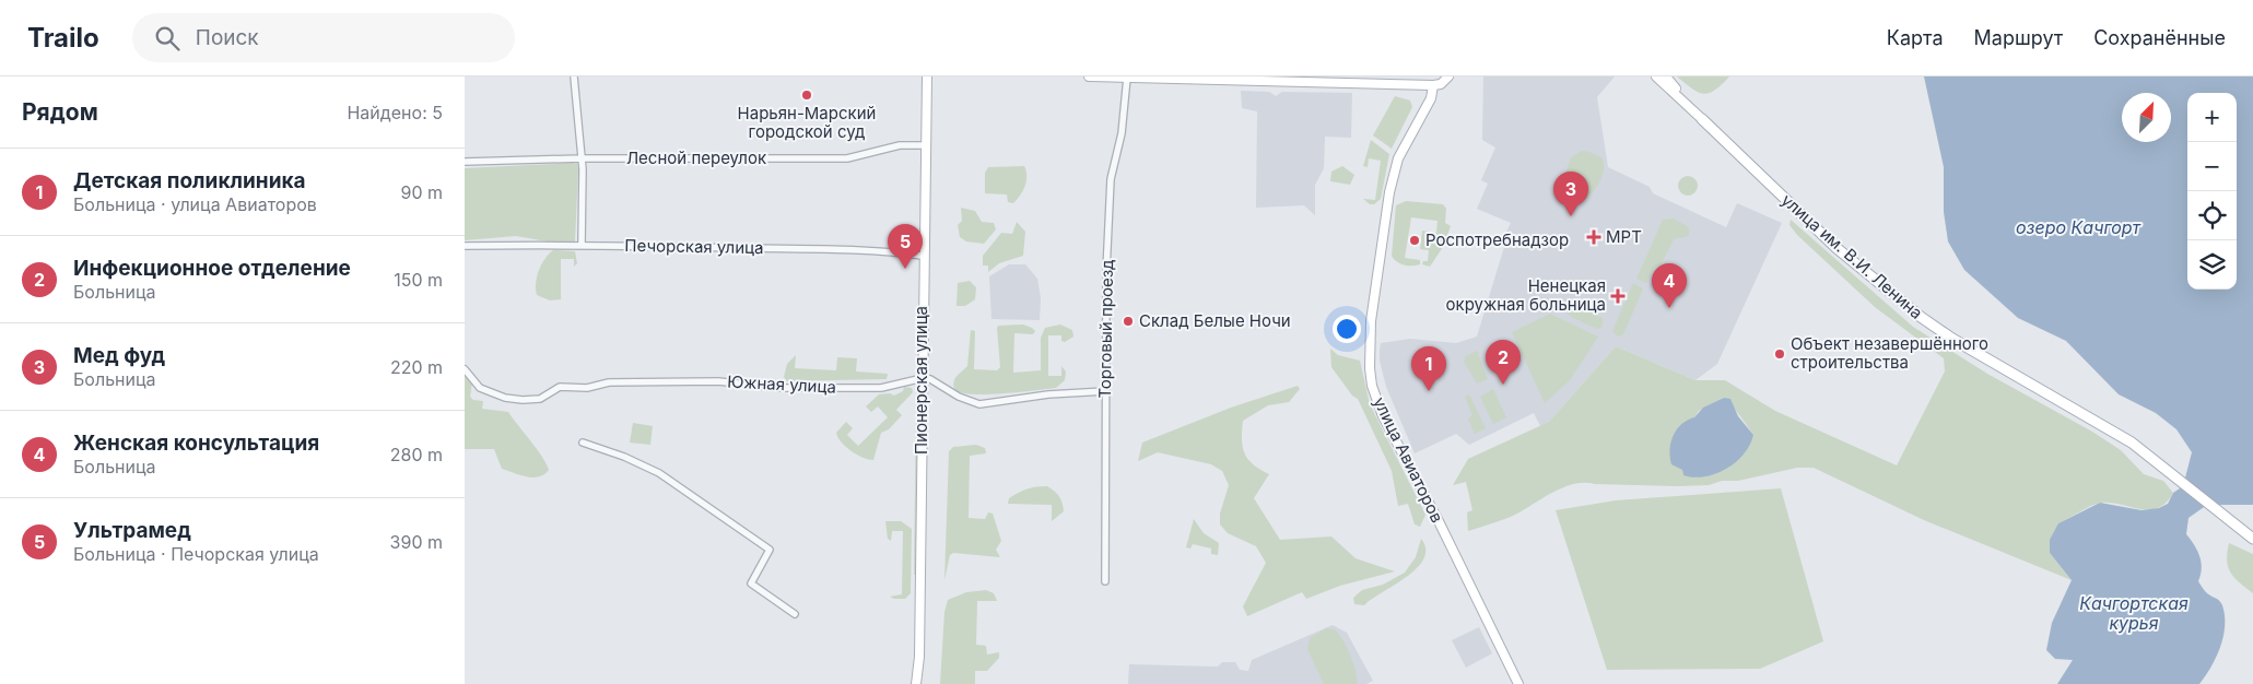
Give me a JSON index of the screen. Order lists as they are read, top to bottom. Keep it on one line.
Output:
{"streets":{"main road":["улица им. В.И. Ленина","Пионерская улица","улица Авиаторов"],"street":["Лесной переулок","Печорская улица","Торговый проезд","Южная улица"]},"crossings":[["Лесной переулок","Пионерская улица"],["Печорская улица","Пионерская улица"],["Пионерская улица","Южная улица"]],"water":["озеро Качгорт","Качгортская курья"],"places":{"other":["Нарьян-Марский городской суд","Роспотребнадзор","Склад Белые Ночи","Объект незавершённого строительства"],"health":["МРТ","Ненецкая окружная больница"]},"north":"top right","page":{"header":"Trailo","search":"Поиск","nav":["Карта","Маршрут","Сохранённые"],"heading":["Рядом","Найдено: 5"],"map_buttons":["+","−"],"list":[{"mark":"1","name":"Детская поликлиника","note":"Больница · улица Авиаторов","value":"90 m"},{"mark":"2","name":"Инфекционное отделение","note":"Больница","value":"150 m"},{"mark":"3","name":"Мед фуд","note":"Больница","value":"220 m"},{"mark":"4","name":"Женская консультация","note":"Больница","value":"280 m"},{"mark":"5","name":"Ультрамед","note":"Больница · Печорская улица","value":"390 m"}],"pins":["3","5","4","2","1"]}}
